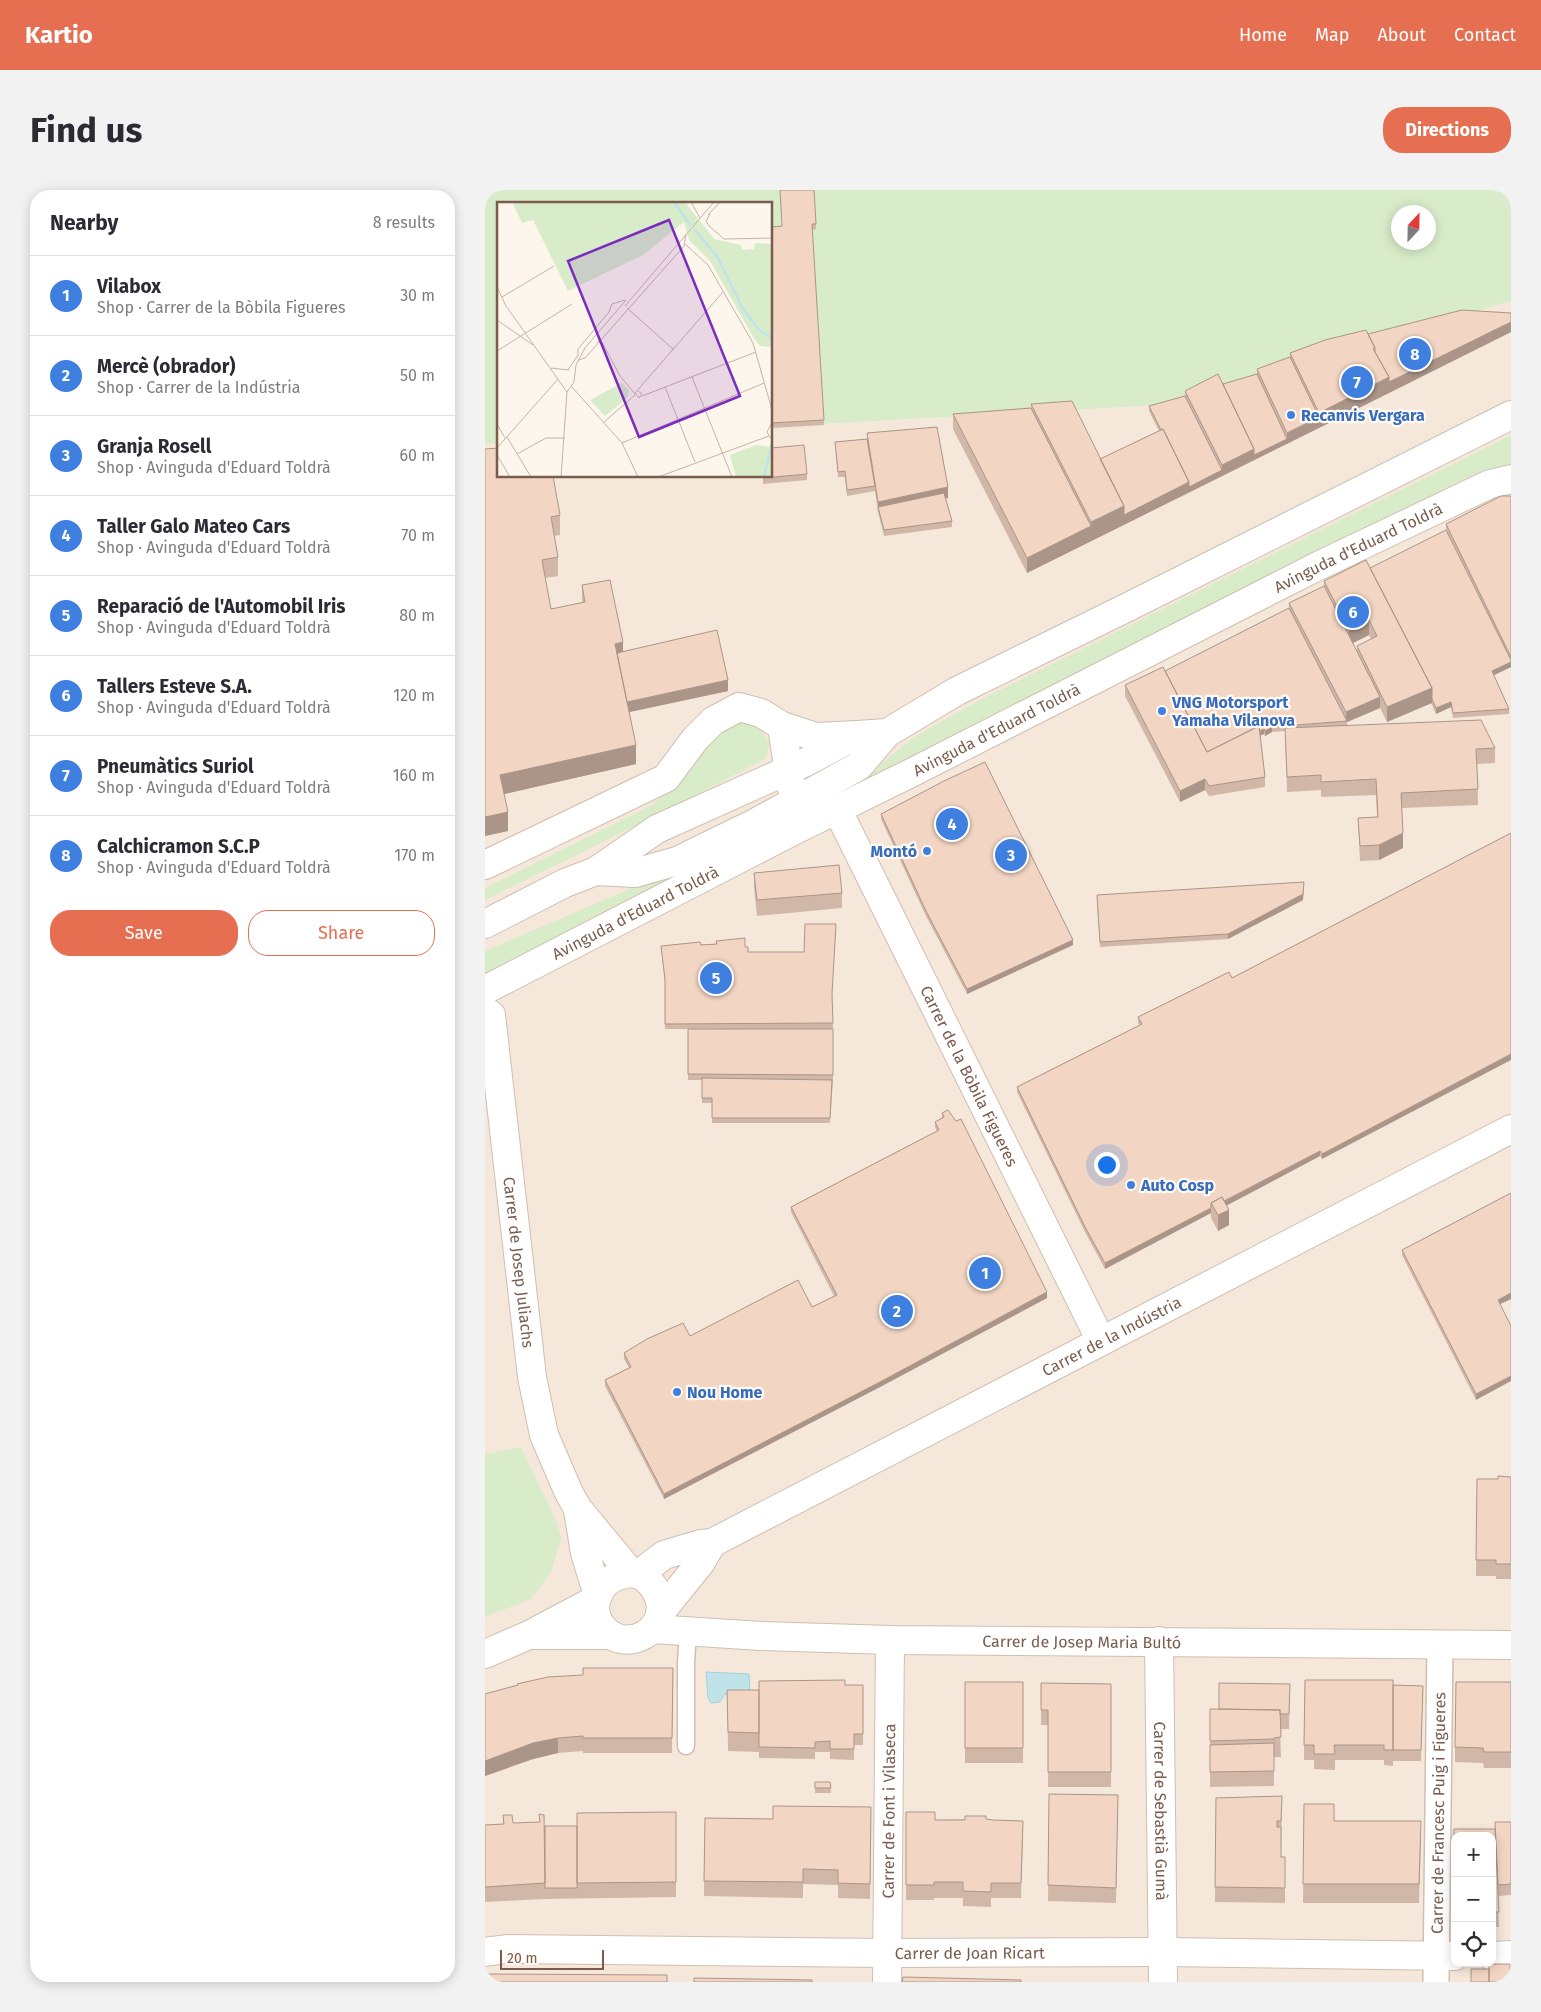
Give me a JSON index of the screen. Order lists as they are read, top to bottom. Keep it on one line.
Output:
{"streets":{"street":["Avinguda d'Eduard Toldrà","Carrer de la Bòbila Figueres","Carrer de Josep Juliachs","Carrer de la Indústria","Carrer de Josep Maria Bultó","Carrer de Font i Vilaseca","Carrer de Sebastià Gumà","Carrer de Francesc Puig i Figueres","Carrer de Joan Ricart"]},"crossings":[["Avinguda d'Eduard Toldrà","Carrer de la Bòbila Figueres"],["Carrer de la Bòbila Figueres","Carrer de la Indústria"],["Carrer de Josep Juliachs","Carrer de la Indústria"],["Carrer de Josep Juliachs","Carrer de Josep Maria Bultó"],["Carrer de la Indústria","Carrer de Josep Maria Bultó"],["Carrer de Josep Maria Bultó","Carrer de Font i Vilaseca"],["Carrer de Josep Maria Bultó","Carrer de Sebastià Gumà"],["Carrer de Josep Maria Bultó","Carrer de Francesc Puig i Figueres"],["Carrer de Font i Vilaseca","Carrer de Joan Ricart"],["Carrer de Sebastià Gumà","Carrer de Joan Ricart"],["Carrer de Francesc Puig i Figueres","Carrer de Joan Ricart"]],"places":["Recanvis Vergara","VNG Motorsport Yamaha Vilanova","Montó","Auto Cosp","Nou Home"],"scale_bar":"20 m","north":"top","page":{"header":"Kartio","nav":["Home","Map","About","Contact"],"buttons":["Directions",["Save","Share"]],"title":"Find us","heading":["Nearby","8 results"],"list":[{"mark":"1","name":"Vilabox","note":"Shop · Carrer de la Bòbila Figueres","value":"30 m"},{"mark":"2","name":"Mercè (obrador)","note":"Shop · Carrer de la Indústria","value":"50 m"},{"mark":"3","name":"Granja Rosell","note":"Shop · Avinguda d'Eduard Toldrà","value":"60 m"},{"mark":"4","name":"Taller Galo Mateo Cars","note":"Shop · Avinguda d'Eduard Toldrà","value":"70 m"},{"mark":"5","name":"Reparació de l'Automobil Iris","note":"Shop · Avinguda d'Eduard Toldrà","value":"80 m"},{"mark":"6","name":"Tallers Esteve S.A.","note":"Shop · Avinguda d'Eduard Toldrà","value":"120 m"},{"mark":"7","name":"Pneumàtics Suriol","note":"Shop · Avinguda d'Eduard Toldrà","value":"160 m"},{"mark":"8","name":"Calchicramon S.C.P","note":"Shop · Avinguda d'Eduard Toldrà","value":"170 m"}],"pins":["8","7","6","4","3","5","1","2"],"map_buttons":["+","−"],"scale":"20 m"}}
